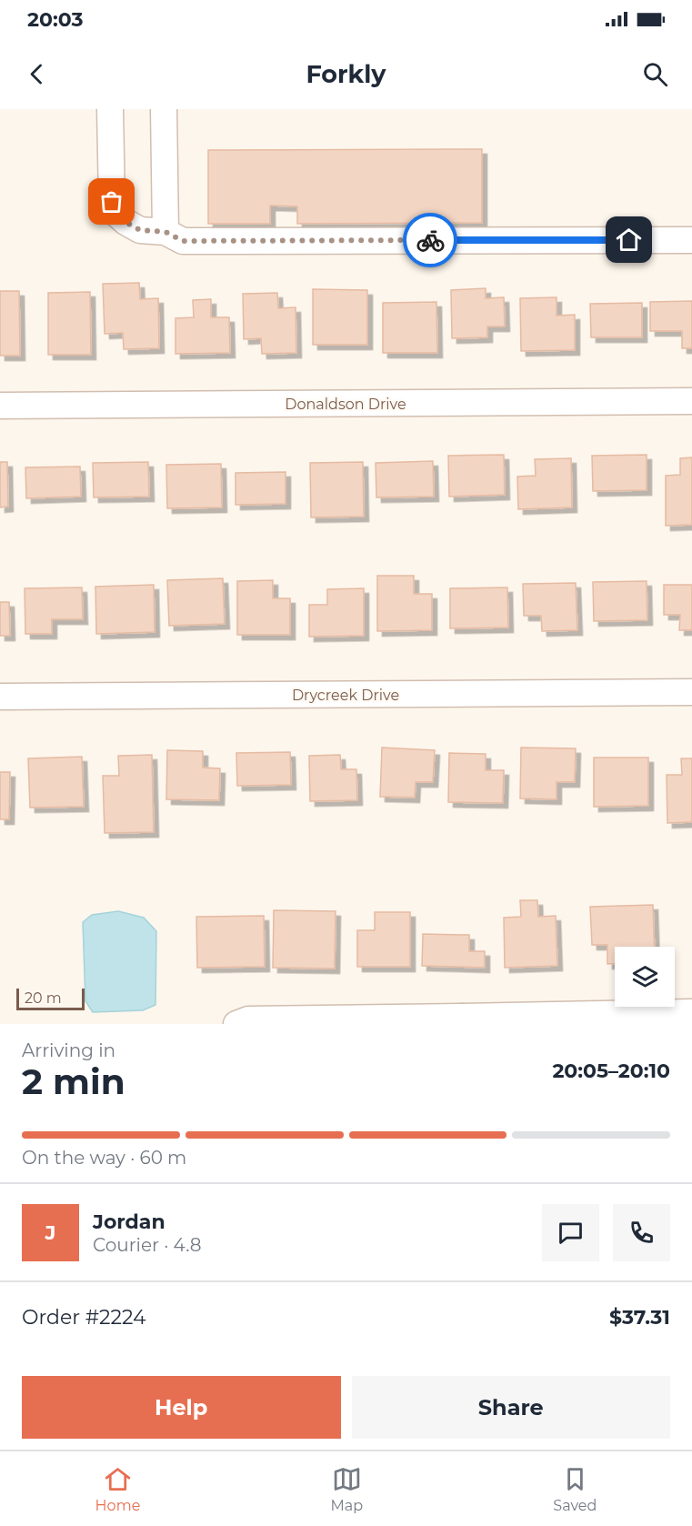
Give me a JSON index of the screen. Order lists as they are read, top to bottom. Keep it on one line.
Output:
{"streets":{"street":["Donaldson Drive","Drycreek Drive"]},"scale_bar":"20 m","page":{"status":"20:03","header":"Forkly","scale":"20 m","heading":["2 min","Arriving in","20:05–20:10"],"panel":["Jordan","Courier · 4.8","Order #2224","$37.31"],"bar":"On the way · 60 m","round":"J","buttons":["Help","Share"],"tabs":["Home","Map","Saved"]}}
